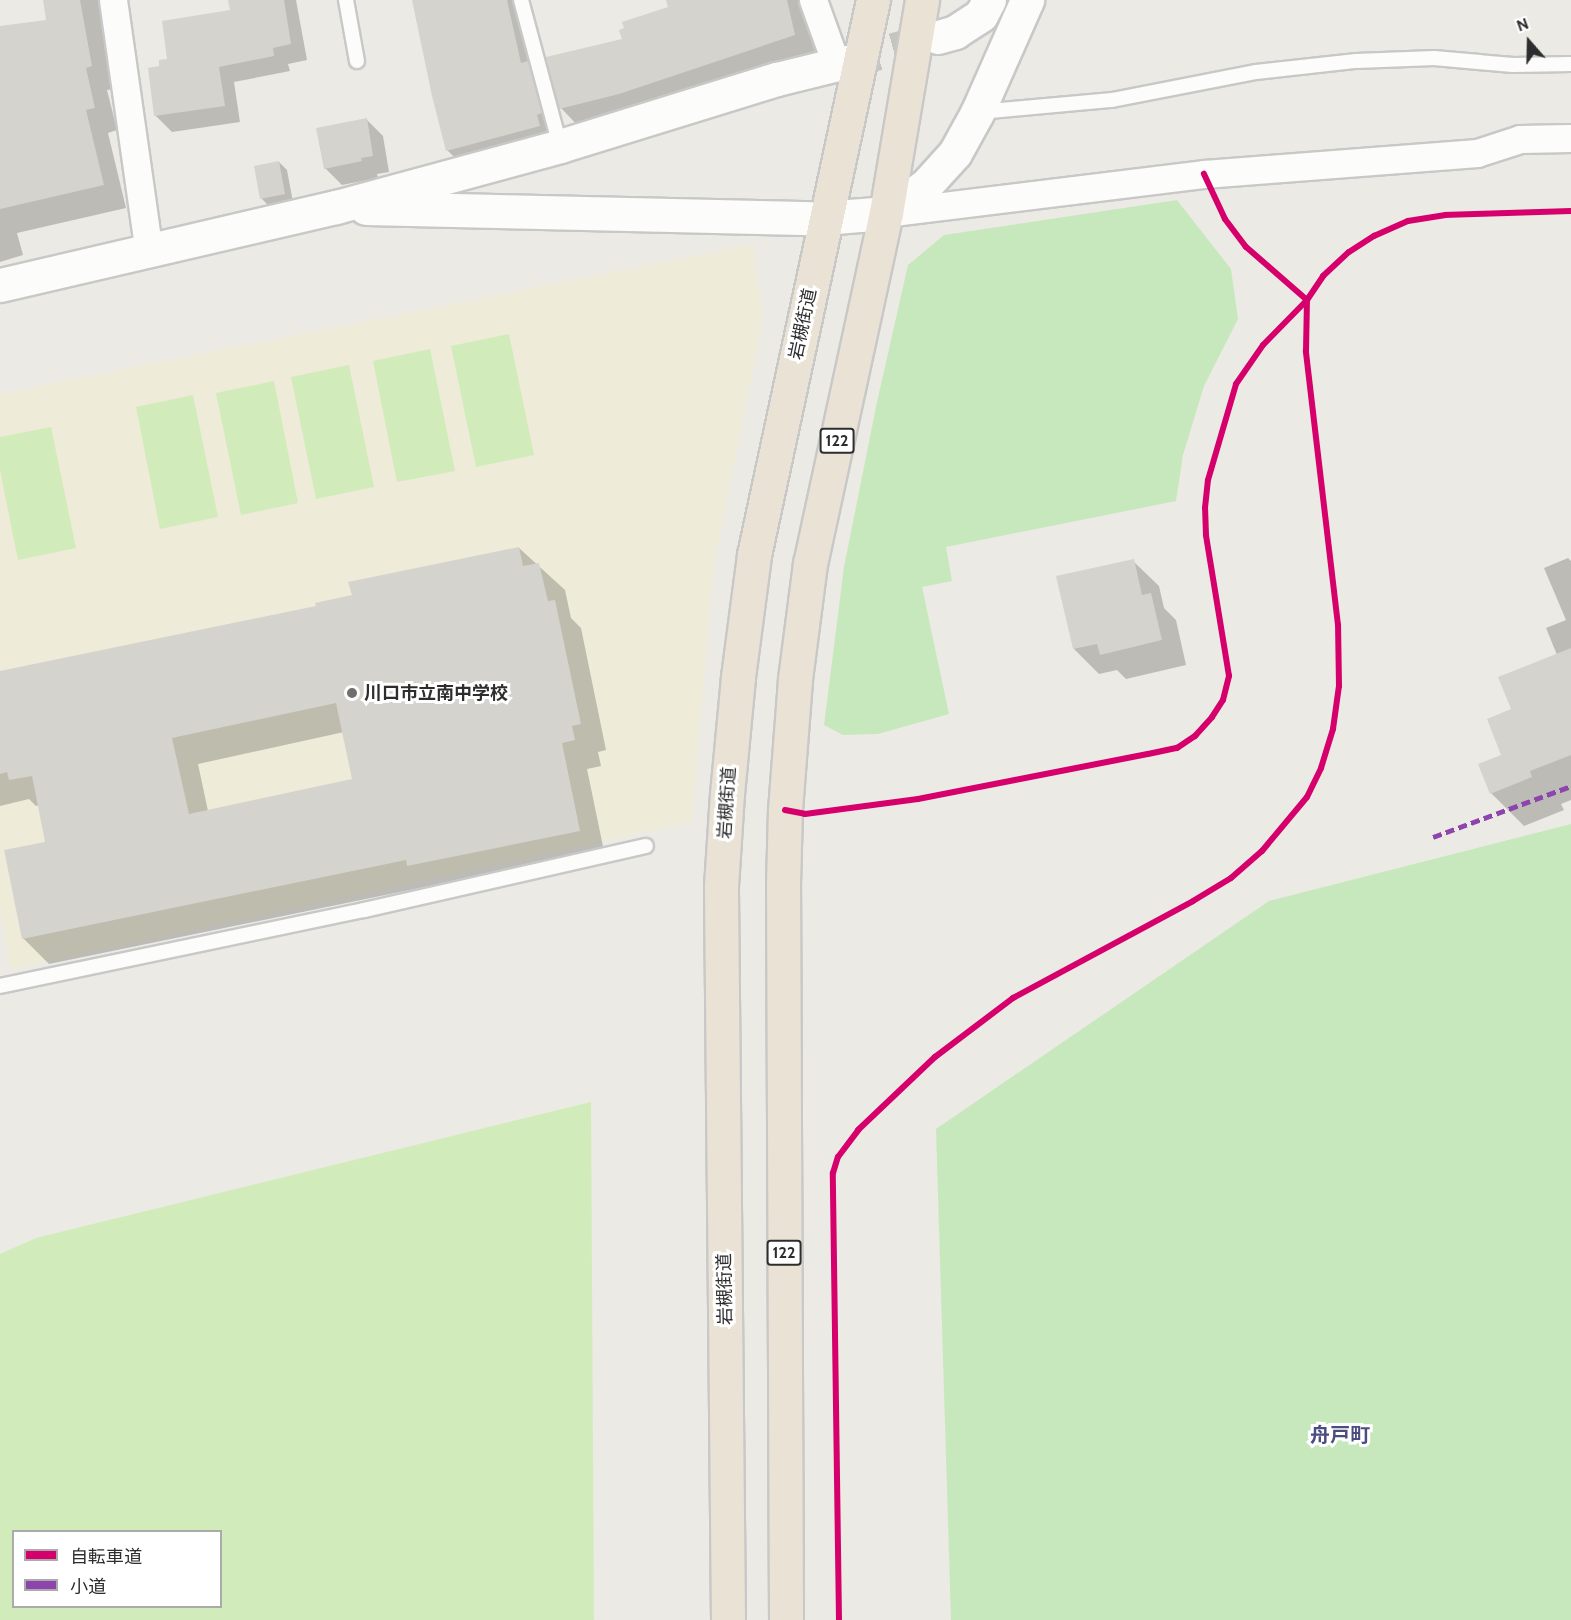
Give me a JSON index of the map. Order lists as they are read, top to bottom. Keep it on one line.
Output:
{"streets":{"highway":["岩槻街道","122"]},"districts":["舟戸町"],"places":["川口市立南中学校"],"legend":["自転車道","小道"],"north":"top"}
